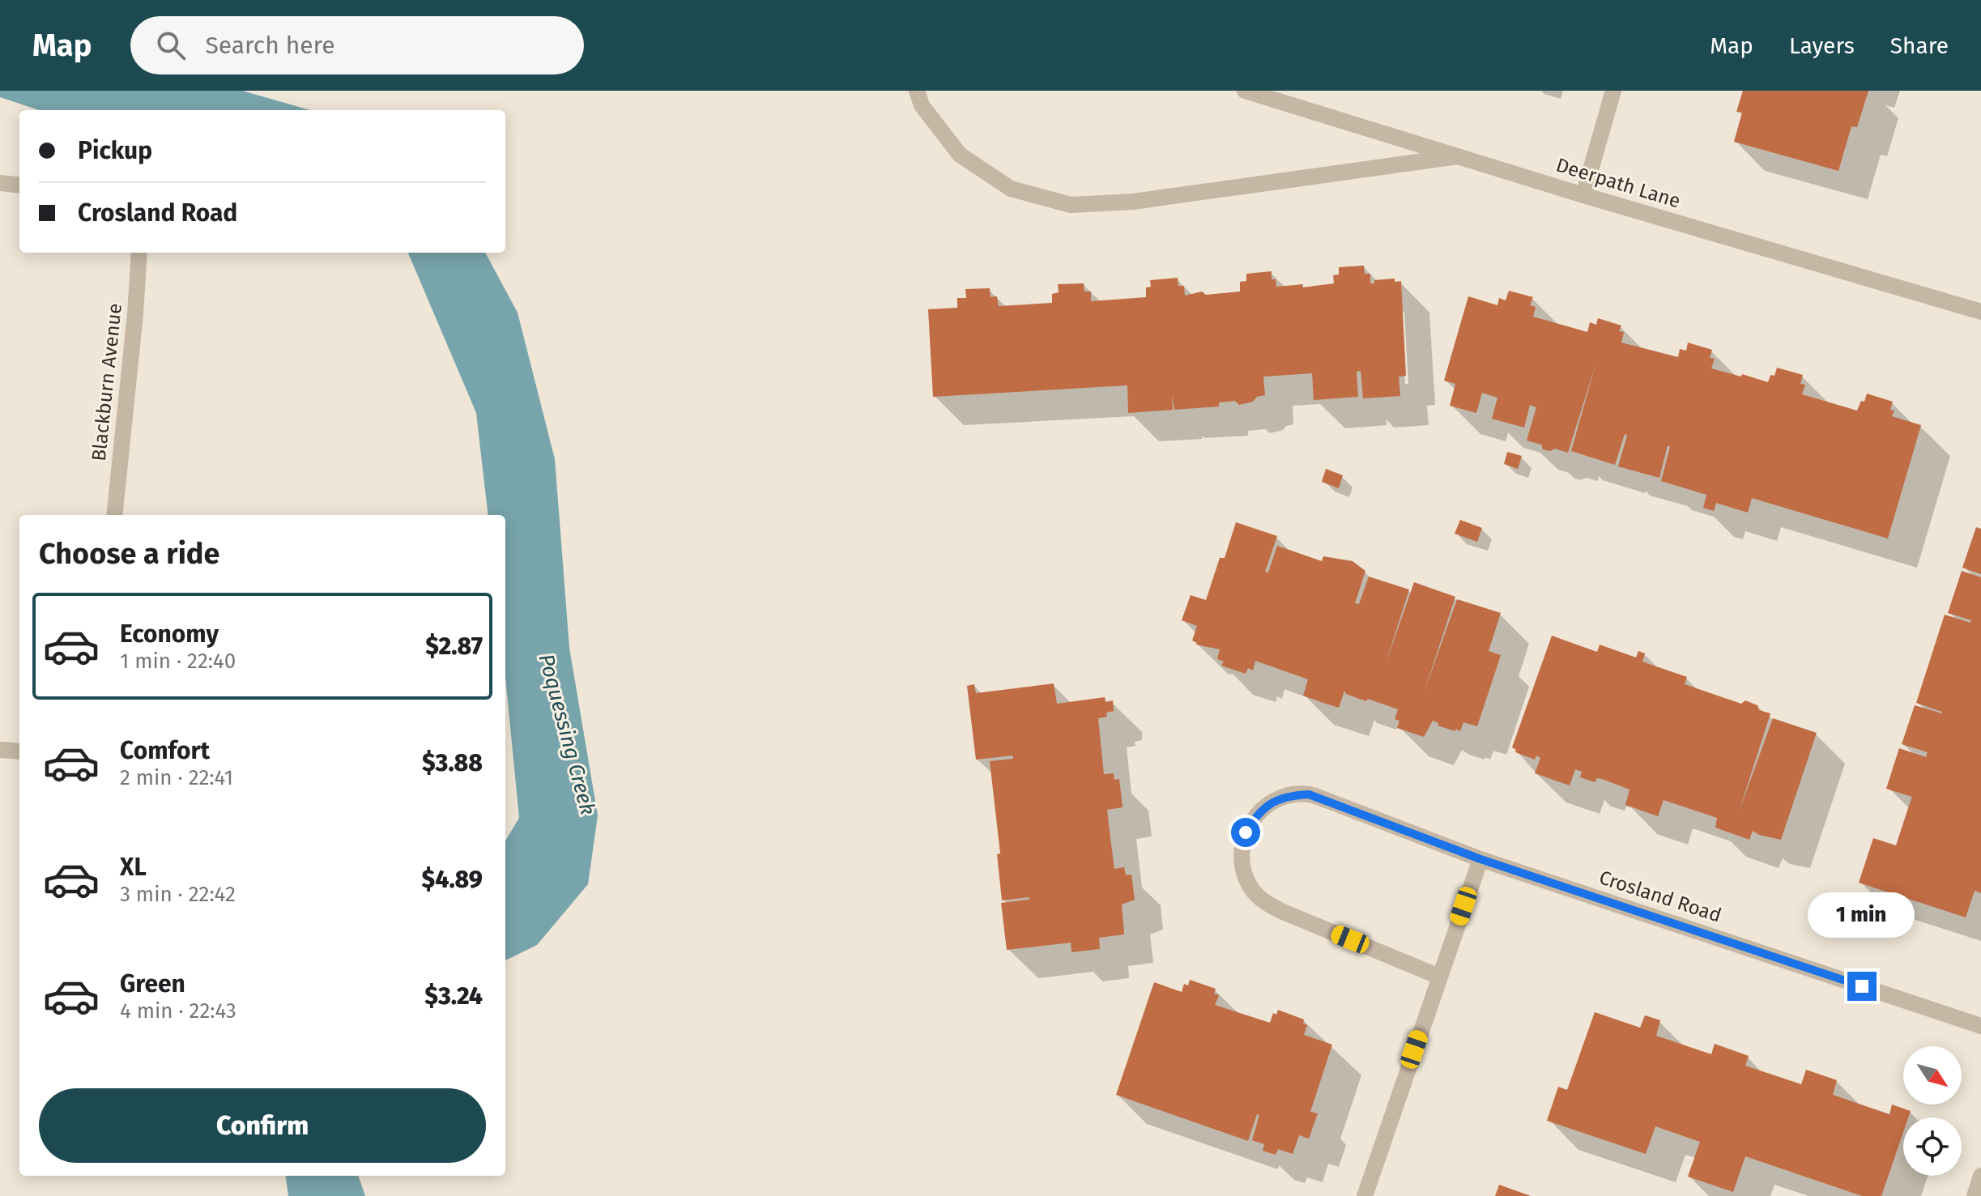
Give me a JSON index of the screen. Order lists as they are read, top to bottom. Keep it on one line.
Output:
{"streets":{"street":["Deerpath Lane","Blackburn Avenue","Crosland Road"]},"water":["Poquessing Creek"],"north":"bottom right","page":{"header":"Map","search":"Search here","nav":["Map","Layers","Share"],"banner":["Pickup","Crosland Road"],"heading":"Choose a ride","list":[{"name":"Economy","note":"1 min · 22:40","value":"$2.87"},{"name":"Comfort","note":"2 min · 22:41","value":"$3.88"},{"name":"XL","note":"3 min · 22:42","value":"$4.89"},{"name":"Green","note":"4 min · 22:43","value":"$3.24"}],"bubble":"1 min","buttons":"Confirm"}}
